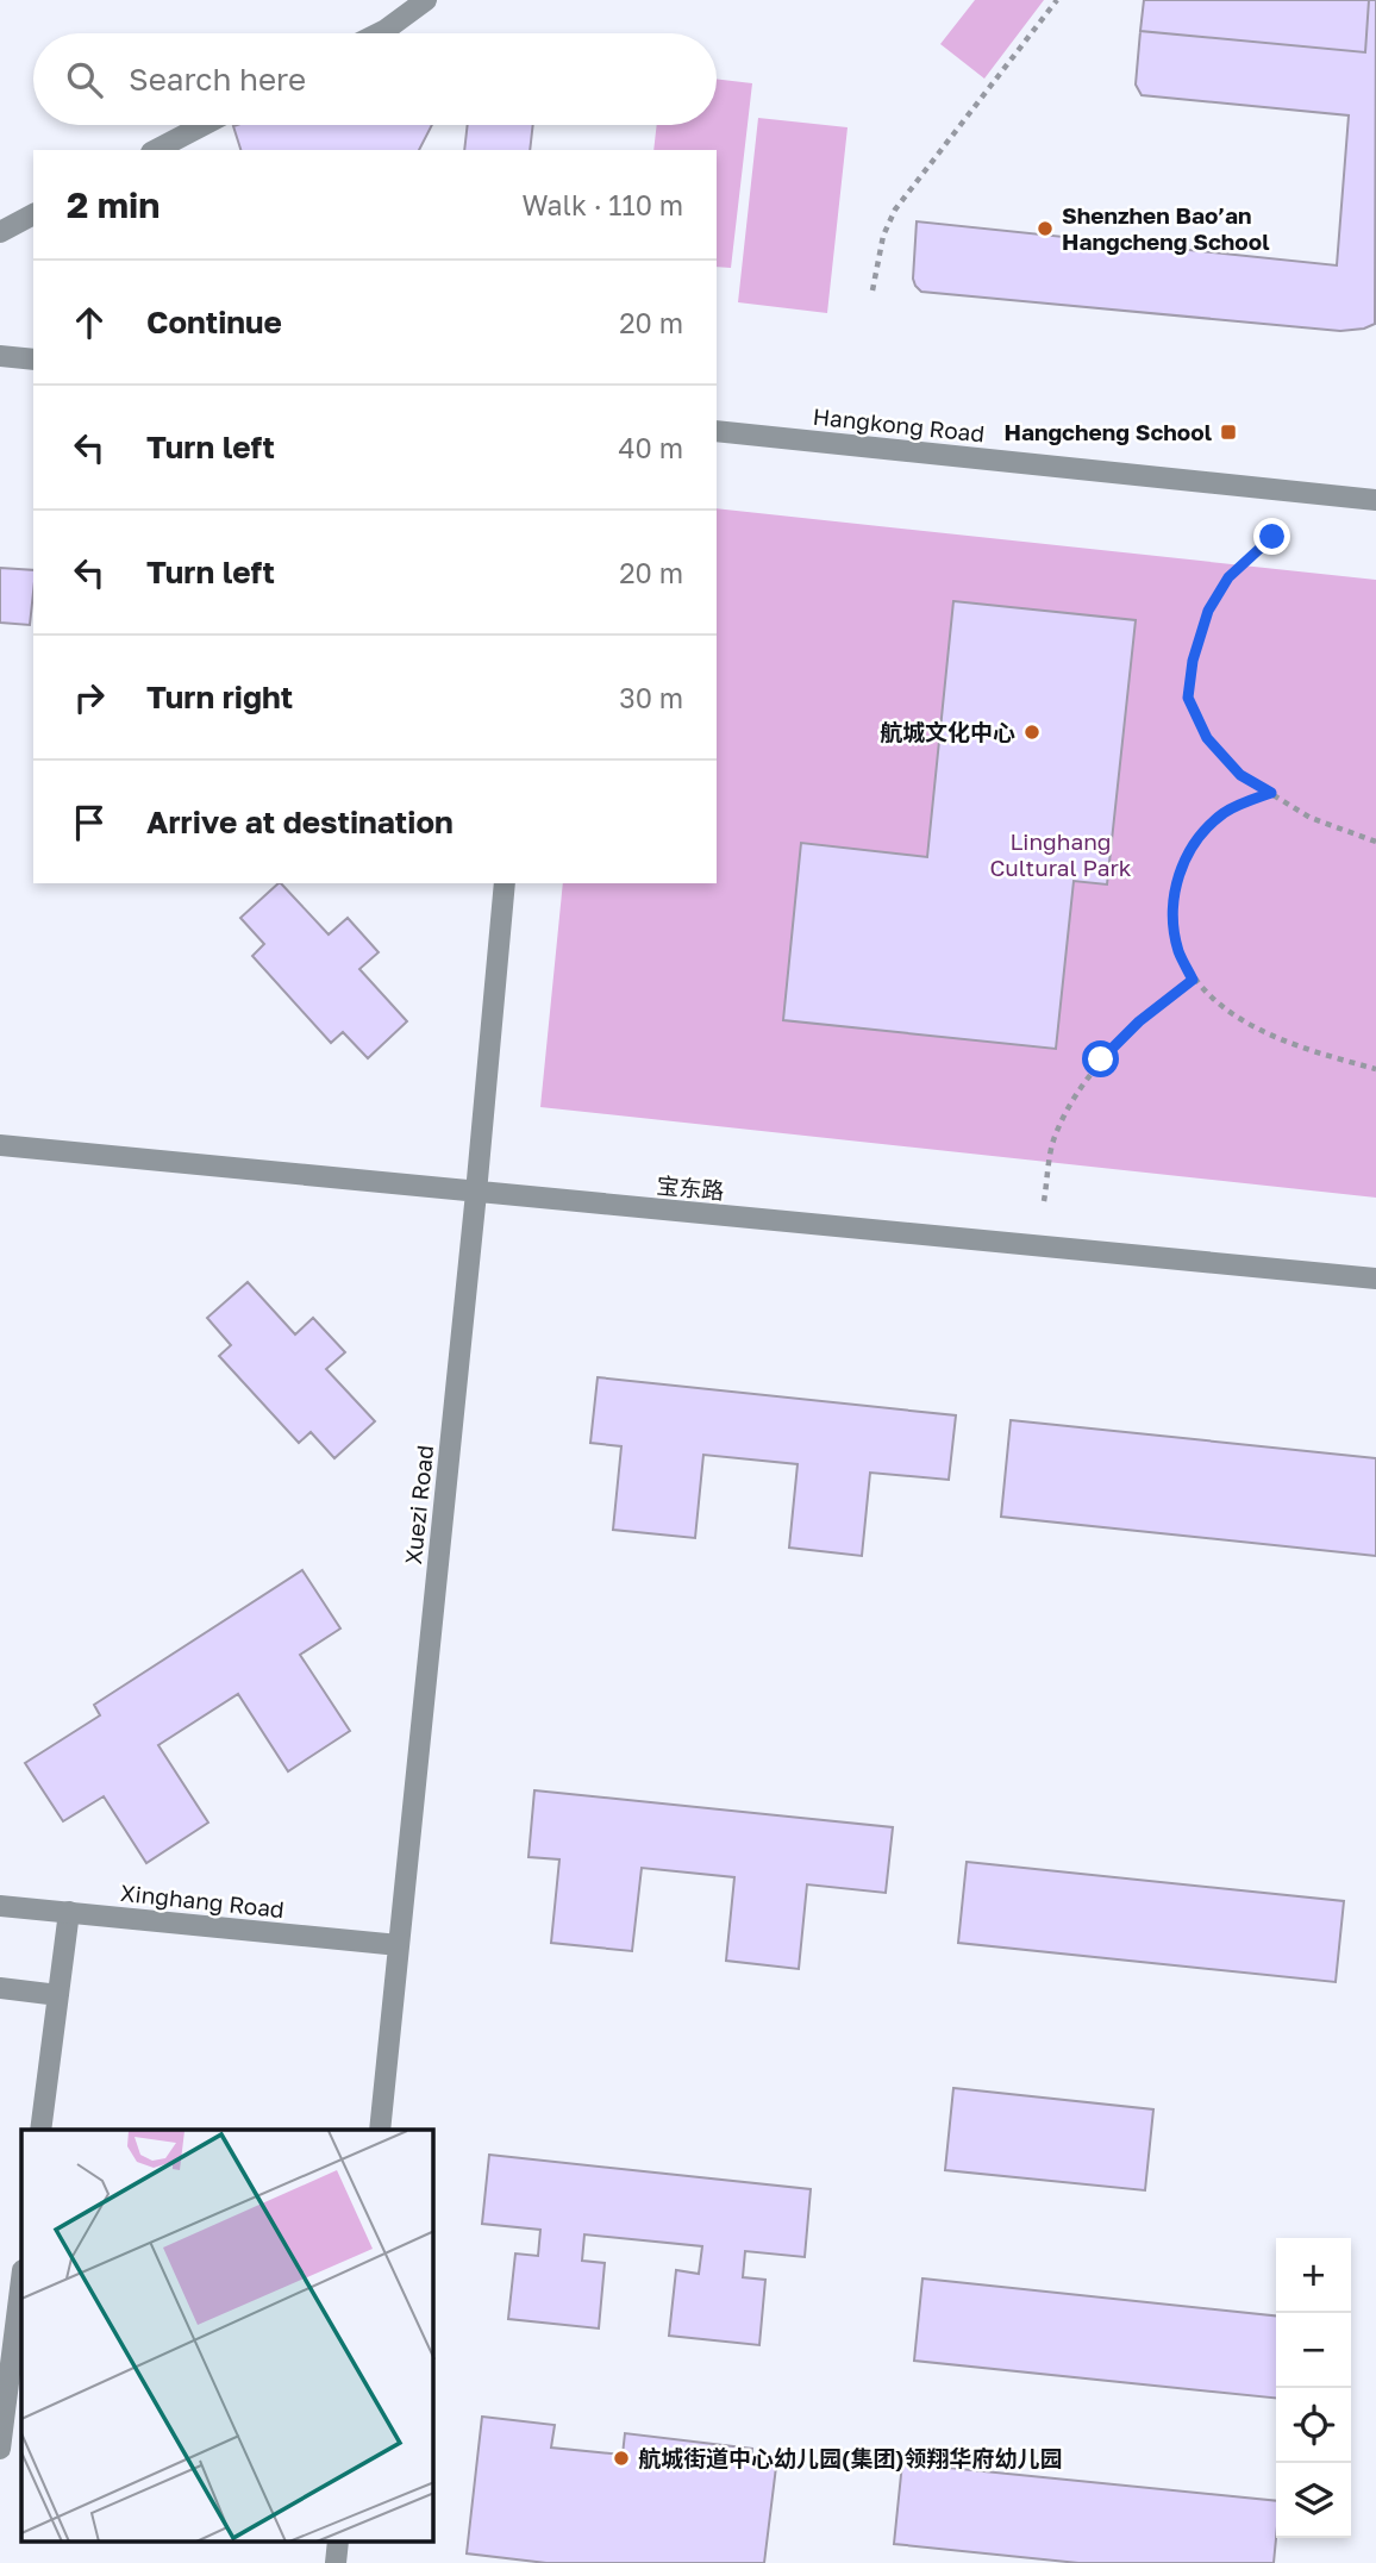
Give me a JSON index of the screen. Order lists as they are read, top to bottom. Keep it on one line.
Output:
{"streets":{"street":["Hangkong Road","宝东路","Xuezi Road","Xinghang Road"]},"crossings":[["宝东路","Xuezi Road"],["Xuezi Road","Xinghang Road"]],"parks":["Linghang Cultural Park"],"places":{"other":["Shenzhen Bao’an Hangcheng School","航城文化中心","航城街道中心幼儿园(集团)领翔华府幼儿园"],"transit":["Hangcheng School"]},"page":{"search":"Search here","heading":["2 min","Walk · 110 m"],"list":[["Continue","20 m"],["Turn left","40 m"],["Turn left","20 m"],["Turn right","30 m"],"Arrive at destination"],"map_buttons":["+","−"]}}
